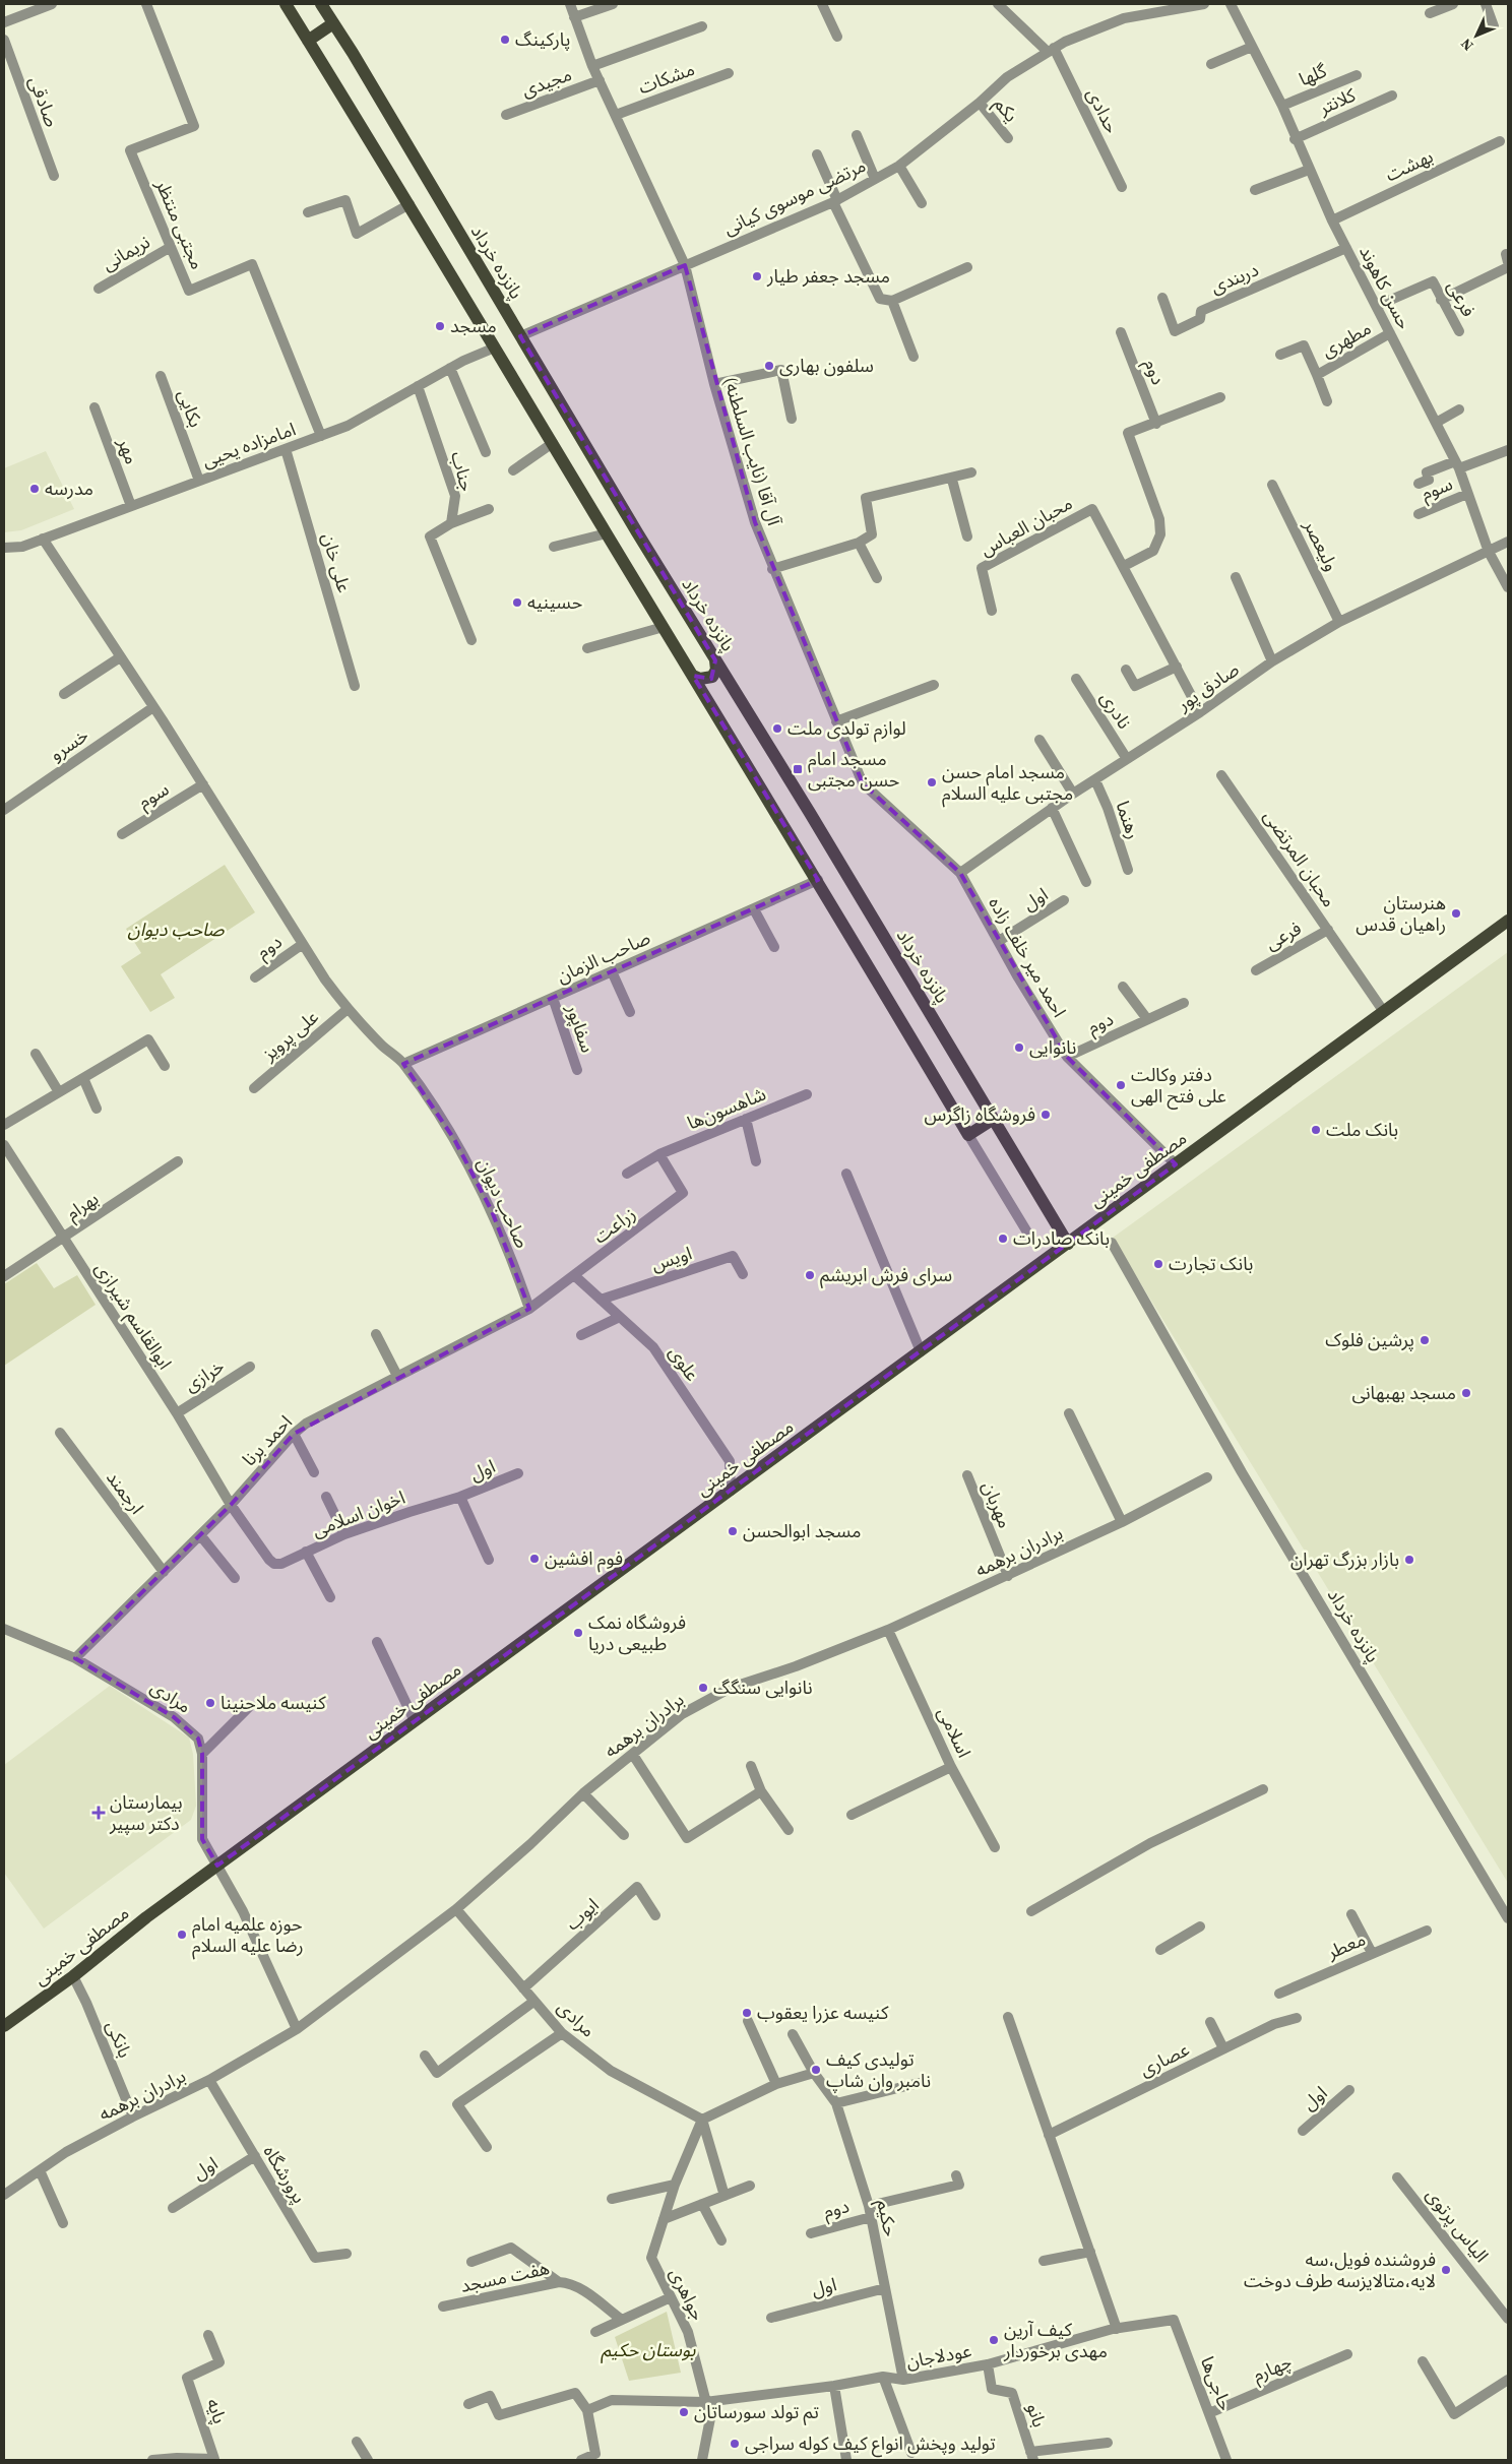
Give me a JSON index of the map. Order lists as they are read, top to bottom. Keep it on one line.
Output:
{"streets":{"main road":["پانزده خرداد","مصطفی خمینی"],"street":["گلها","مشکات","مجیدی","صادقی","کلانتر","یکم","حدادی","بهشت","مرتضی موسوی کیانی","مجتبی منتظر","نریمانی","دربندی","حسن کاهوند","فرعی","مطهری","دوم","بکایی","امامزاده یحیی","مهر","آل آقا (نایب السلطنه)","جناب","سوم","محبان العباس","ولیعصر","علی خان","صادق پور","نادری","خسرو","رهنما","محبان المرتضی","اول","صاحب الزمان","احمد میر خلف زاده","سفاپور","علی پرویز","شاهسون‌ها","صاحب دیوان","بهرام","زراعت","اویس","ابوالقاسم شیرازی","علوی","خرازی","احمد برنا","ارجمند","مهربان","اخوان اسلامی","برادران برهمه","مرادی","اسلامی","ایوب","معطر","بانکی","عصاری","پرورشگاه","حکیم","الیاس پرتوی","هفت مسجد","جواهری","عودلاجان","چهارم","حاجی‌ها","پایه","بانو"]},"crossings":[["گلها","حسن کاهوند"],["مشکات","آل آقا (نایب السلطنه)"],["مجیدی","آل آقا (نایب السلطنه)"],["کلانتر","حسن کاهوند"],["یکم","مرتضی موسوی کیانی"],["حدادی","مرتضی موسوی کیانی"],["بهشت","حسن کاهوند"],["مرتضی موسوی کیانی","پانزده خرداد"],["مرتضی موسوی کیانی","آل آقا (نایب السلطنه)"],["مجتبی منتظر","نریمانی"],["مجتبی منتظر","امامزاده یحیی"],["پانزده خرداد","مصطفی خمینی"],["دربندی","حسن کاهوند"],["حسن کاهوند","فرعی"],["حسن کاهوند","مطهری"],["حسن کاهوند","سوم"],["حسن کاهوند","صادق پور"],["فرعی","محبان المرتضی"],["دوم","احمد میر خلف زاده"],["دوم","صاحب دیوان"],["دوم","حکیم"],["بکایی","امامزاده یحیی"],["امامزاده یحیی","مهر"],["امامزاده یحیی","جناب"],["امامزاده یحیی","علی خان"],["امامزاده یحیی","صاحب دیوان"],["آل آقا (نایب السلطنه)","صادق پور"],["آل آقا (نایب السلطنه)","احمد میر خلف زاده"],["سوم","صاحب دیوان"],["محبان العباس","صادق پور"],["ولیعصر","صادق پور"],["صادق پور","نادری"],["صادق پور","رهنما"],["صادق پور","احمد میر خلف زاده"],["خسرو","صاحب دیوان"],["محبان المرتضی","مصطفی خمینی"],["اول","احمد میر خلف زاده"],["اول","اخوان اسلامی"],["اول","پرورشگاه"],["اول","حکیم"],["صاحب الزمان","سفاپور"],["صاحب الزمان","صاحب دیوان"],["احمد میر خلف زاده","مصطفی خمینی"],["علی پرویز","صاحب دیوان"],["شاهسون‌ها","زراعت"],["مصطفی خمینی","علوی"],["مصطفی خمینی","مرادی"],["مصطفی خمینی","بانکی"],["صاحب دیوان","زراعت"],["صاحب دیوان","احمد برنا"],["بهرام","ابوالقاسم شیرازی"],["زراعت","علوی"],["زراعت","احمد برنا"],["اویس","علوی"],["ابوالقاسم شیرازی","خرازی"],["ابوالقاسم شیرازی","احمد برنا"],["ابوالقاسم شیرازی","اخوان اسلامی"],["احمد برنا","ارجمند"],["احمد برنا","اخوان اسلامی"],["احمد برنا","مرادی"],["مهربان","برادران برهمه"],["برادران برهمه","مرادی"],["برادران برهمه","اسلامی"],["برادران برهمه","بانکی"],["برادران برهمه","پرورشگاه"],["مرادی","ایوب"],["مرادی","جواهری"],["حکیم","عودلاجان"],["جواهری","عودلاجان"],["عودلاجان","حاجی‌ها"],["عودلاجان","بانو"],["چهارم","حاجی‌ها"]],"parks":["صاحب دیوان","بوستان حکیم"],"places":{"other":["پارکینگ","مسجد جعفر طیار","مسجد","سلفون بهاری","مدرسه","حسینیه","لوازم تولدی ملت","مسجد امام حسن مجتبی علیه السلام","هنرستان راهیان قدس","نانوایی","دفتر وکالت علی فتح الهی","فروشگاه زاگرس","بانک ملت","بانک صادرات","بانک تجارت","سرای فرش ابریشم","پرشین فلوک","مسجد بهبهانی","مسجد ابوالحسن","فوم افشین","بازار بزرگ تهران","فروشگاه نمک طبیعی دریا","نانوایی سنگگ","کنیسه ملاحنینا","حوزه علمیه امام رضا علیه السلام","کنیسه عزرا یعقوب","تولیدی کیف نامبر وان شاپ","فروشنده فویل،سه لایه،متالایزسه طرف دوخت","کیف آرین مهدی برخوردار","تم تولد سورساتان","تولید وپخش انواع کیف کوله سراجی"],"transit":["مسجد امام حسن مجتبی"],"health":["بیمارستان دکتر سپیر"]},"north":"bottom left"}
